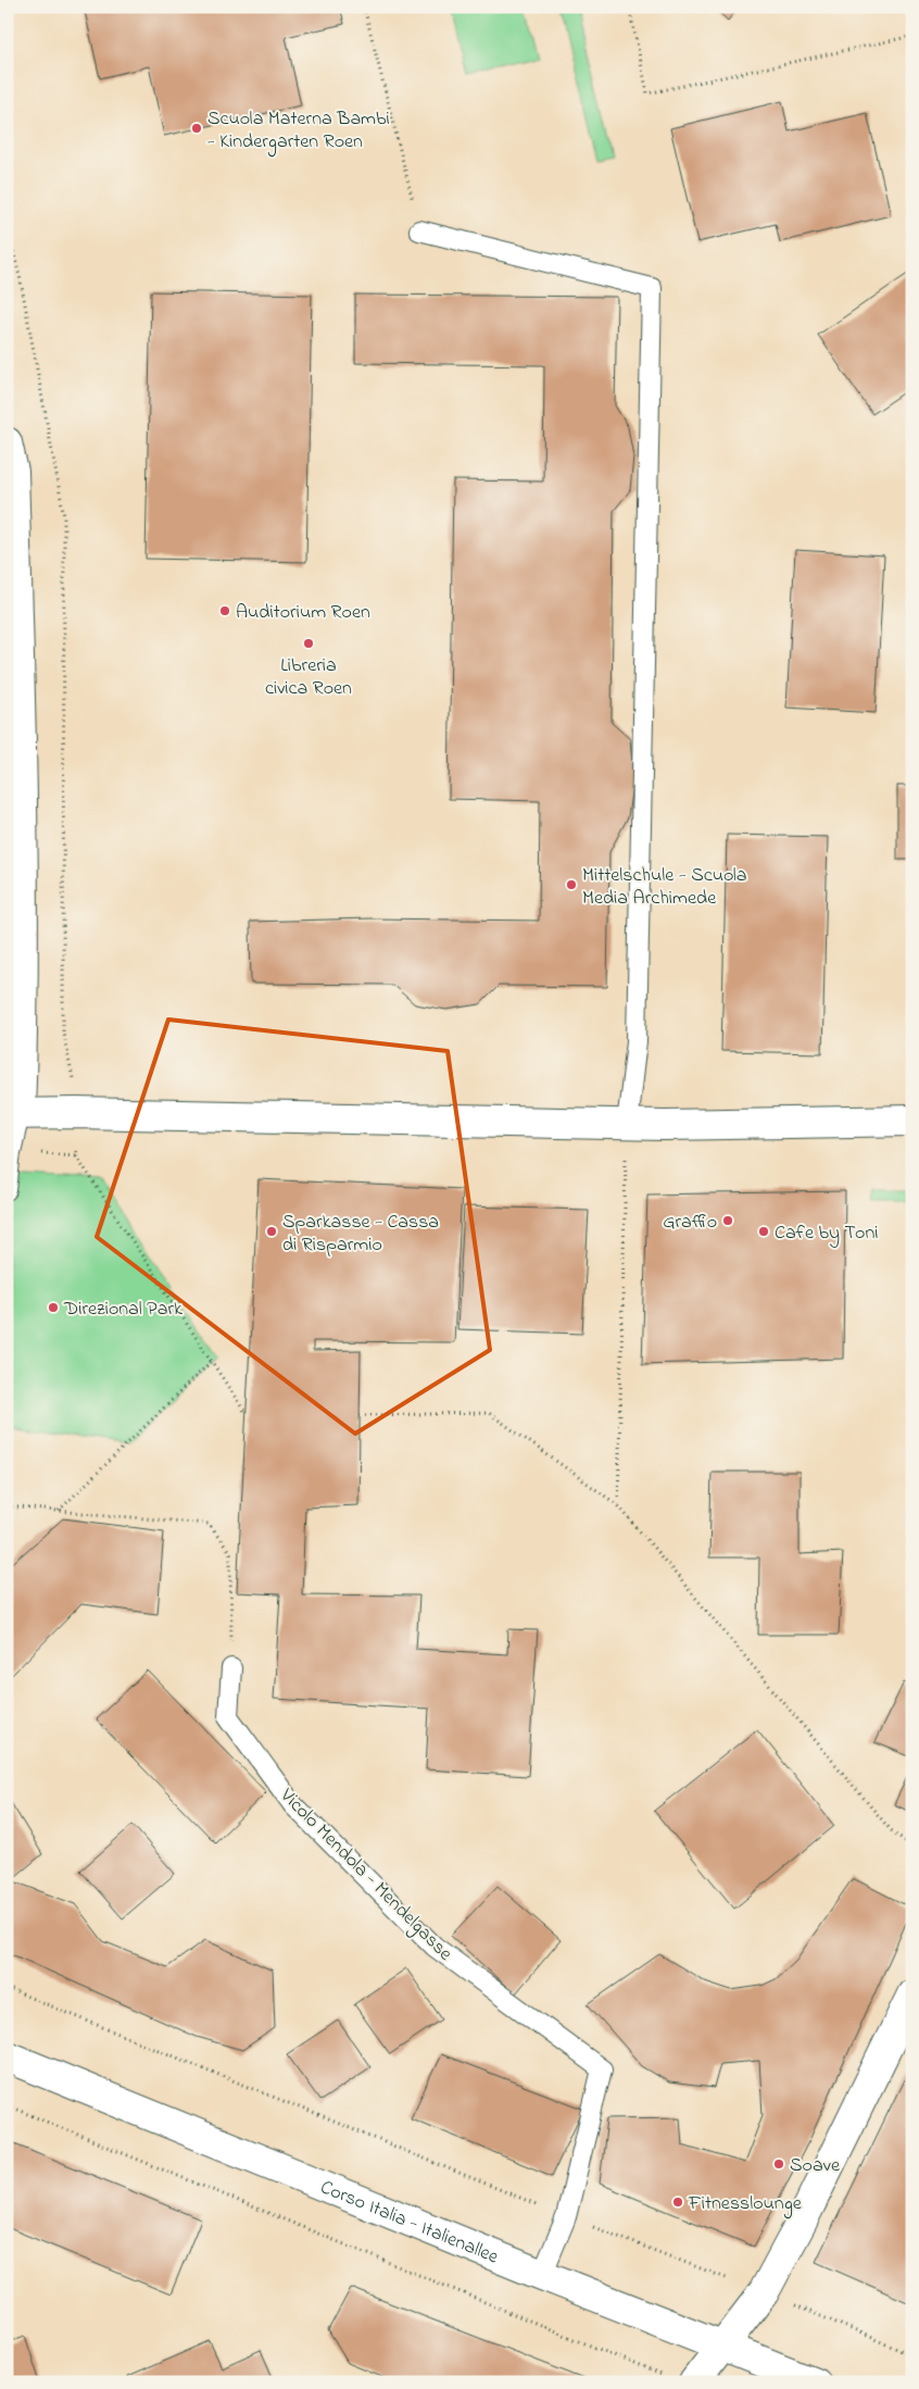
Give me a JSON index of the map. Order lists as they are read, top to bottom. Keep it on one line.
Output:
{"streets":{"street":["Corso Italia - Italienallee"],"lane":["Vicolo Mendola - Mendelgasse"]},"crossings":[["Vicolo Mendola - Mendelgasse","Corso Italia - Italienallee"]],"places":["Scuola Materna Bambi - Kindergarten Roen","Auditorium Roen","Libreria civica Roen","Mittelschule - Scuola Media Archimede","Graffio","Sparkasse - Cassa di Risparmio","Cafe by Toni","Direzional Park","Soave","Fitnesslounge"]}
